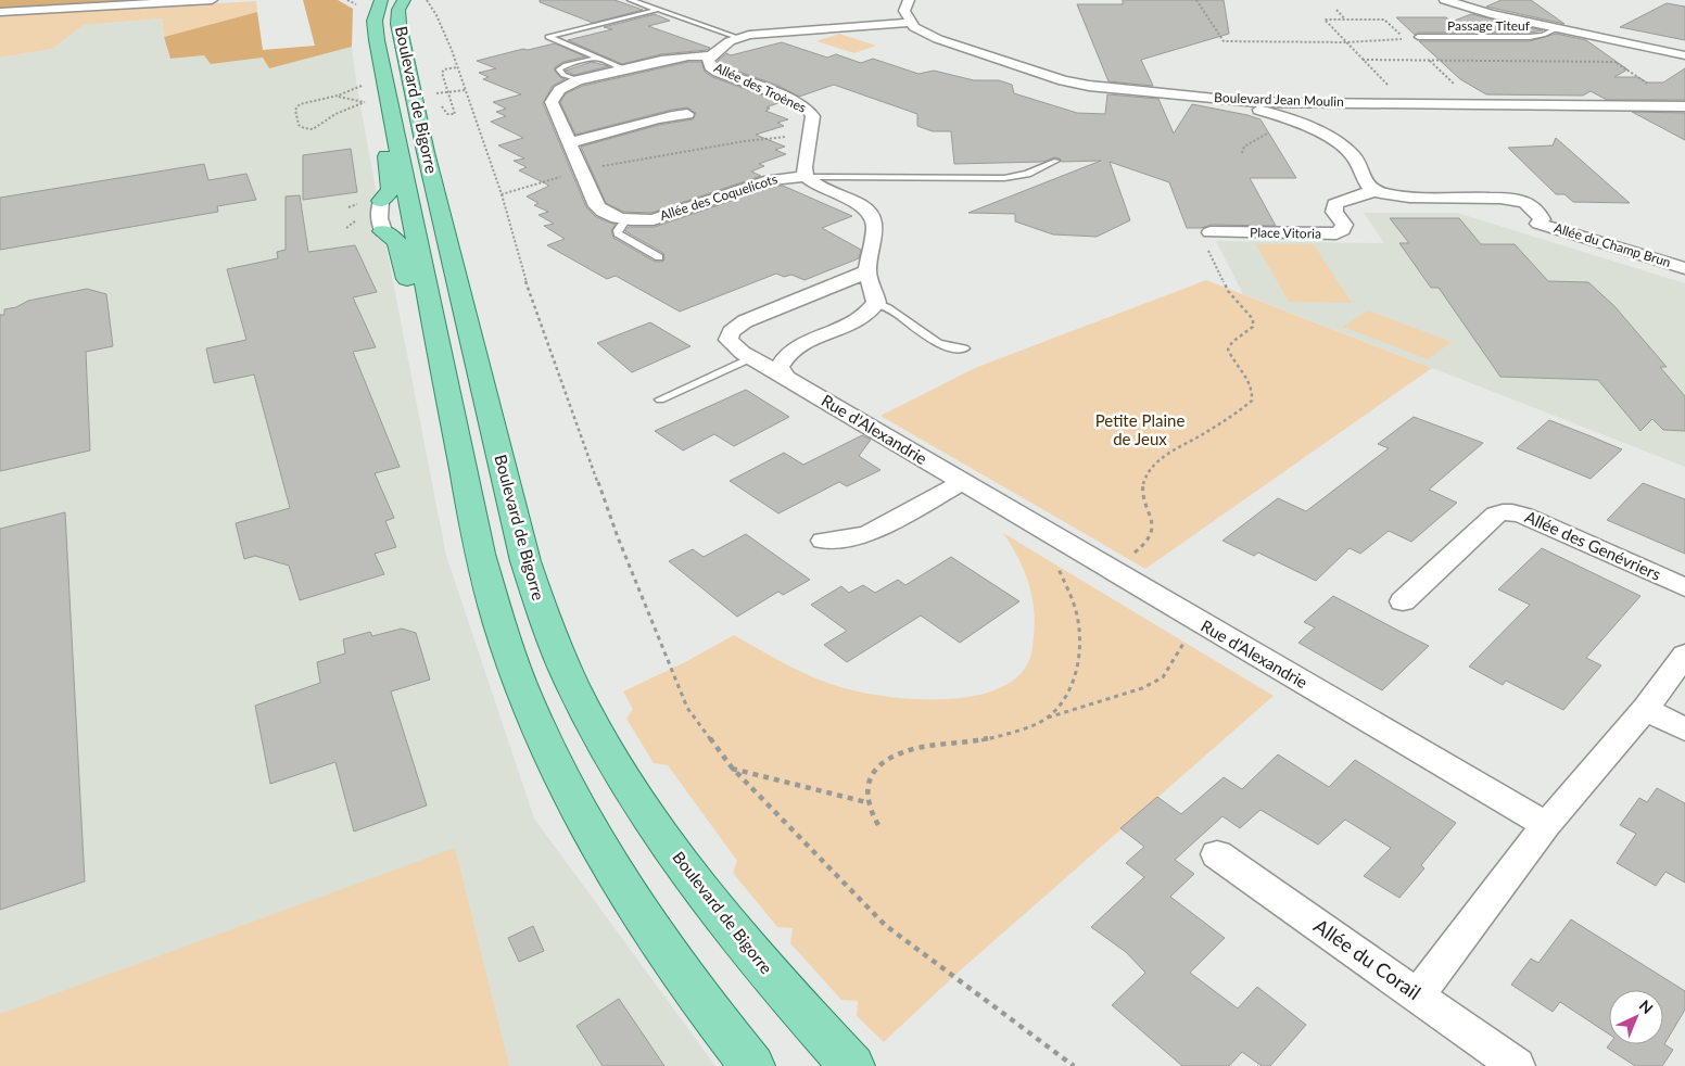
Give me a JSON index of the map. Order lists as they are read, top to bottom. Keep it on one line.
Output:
{"streets":{"main road":["Boulevard de Bigorre"],"street":["Allée des Troènes","Boulevard Jean Moulin","Allée des Coquelicots","Place Vitoria","Allée du Champ Brun","Rue d'Alexandrie","Allée des Genévriers","Allée du Corail"],"lane":["Passage Titeuf"]},"crossings":[["Allée des Troènes","Allée des Coquelicots"],["Place Vitoria","Allée du Champ Brun"]],"parks":["Petite Plaine de Jeux"],"north":"top right"}
